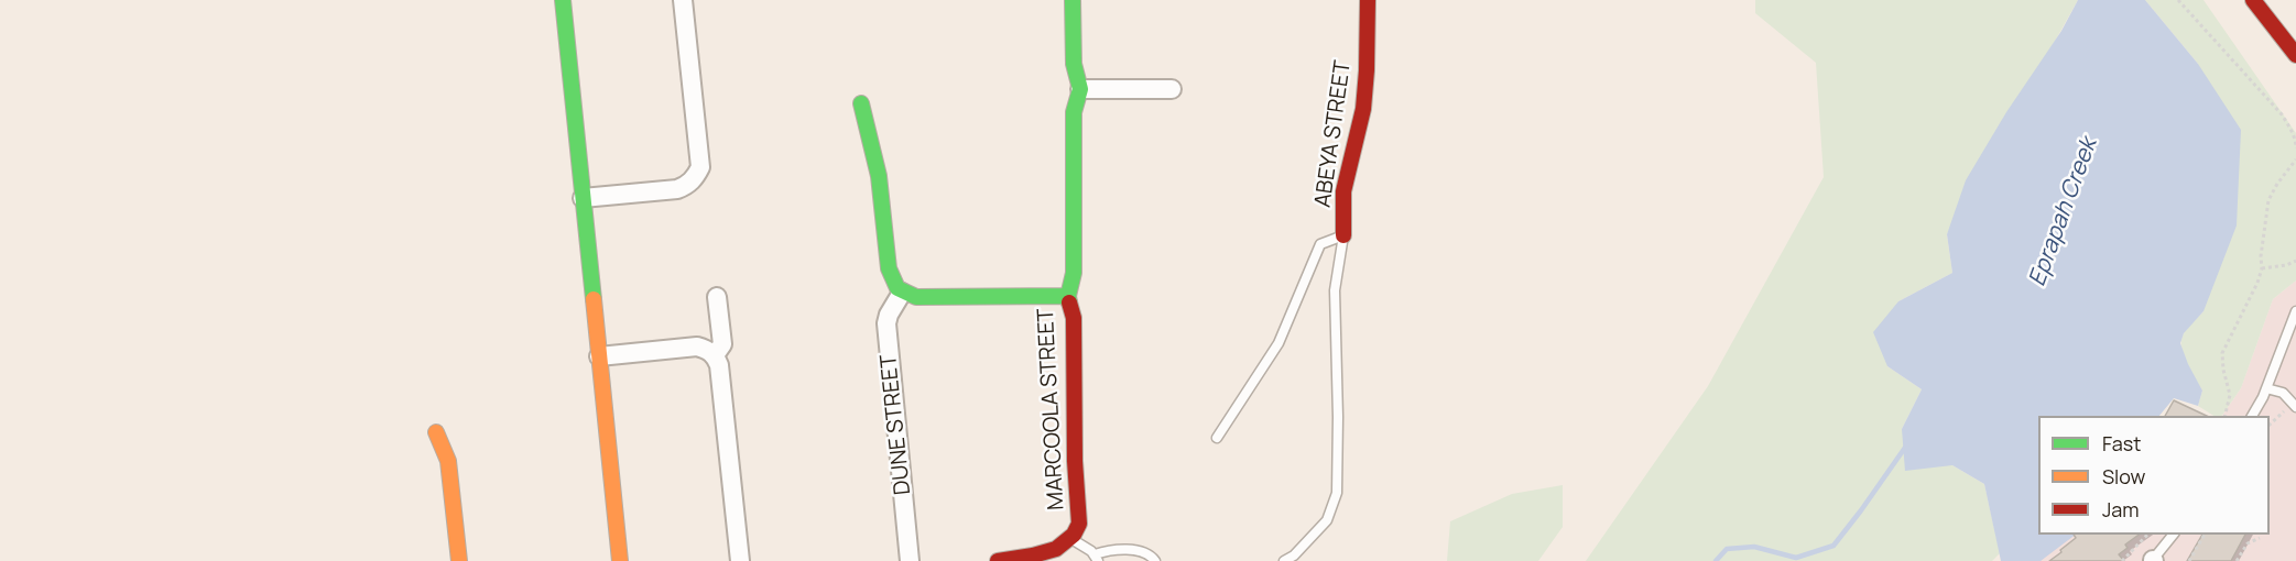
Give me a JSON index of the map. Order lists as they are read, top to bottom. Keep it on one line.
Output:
{"streets":{"main road":["ABEYA STREET","MARCOOLA STREET"],"street":["DUNE STREET"]},"water":["Eprapah Creek"],"legend":["Fast","Slow","Jam"]}
